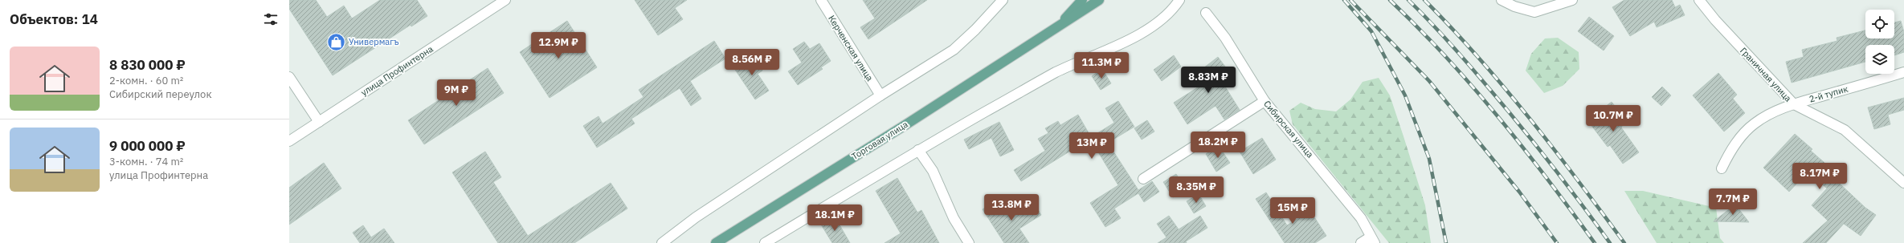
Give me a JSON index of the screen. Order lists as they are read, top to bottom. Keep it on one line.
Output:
{"streets":{"main road":["Торговая улица"],"street":["Керченская улица","улица Профинтерна","Граничная улица","2-й тупик","Сибирская улица"]},"crossings":[["Граничная улица","2-й тупик"]],"places":{"shop":["Универмагъ"]},"page":{"heading":"Объектов: 14","price":["12.9M ₽","8.56M ₽","11.3M ₽","8.83M ₽","9M ₽","10.7M ₽","18.2M ₽","13M ₽","8.17M ₽","8.35M ₽","7.7M ₽","13.8M ₽","15M ₽","18.1M ₽"],"list":[{"name":"8 830 000 ₽","note":"2-комн. · 60 m² · Сибирский переулок"},{"name":"9 000 000 ₽","note":"3-комн. · 74 m² · улица Профинтерна"}]}}
